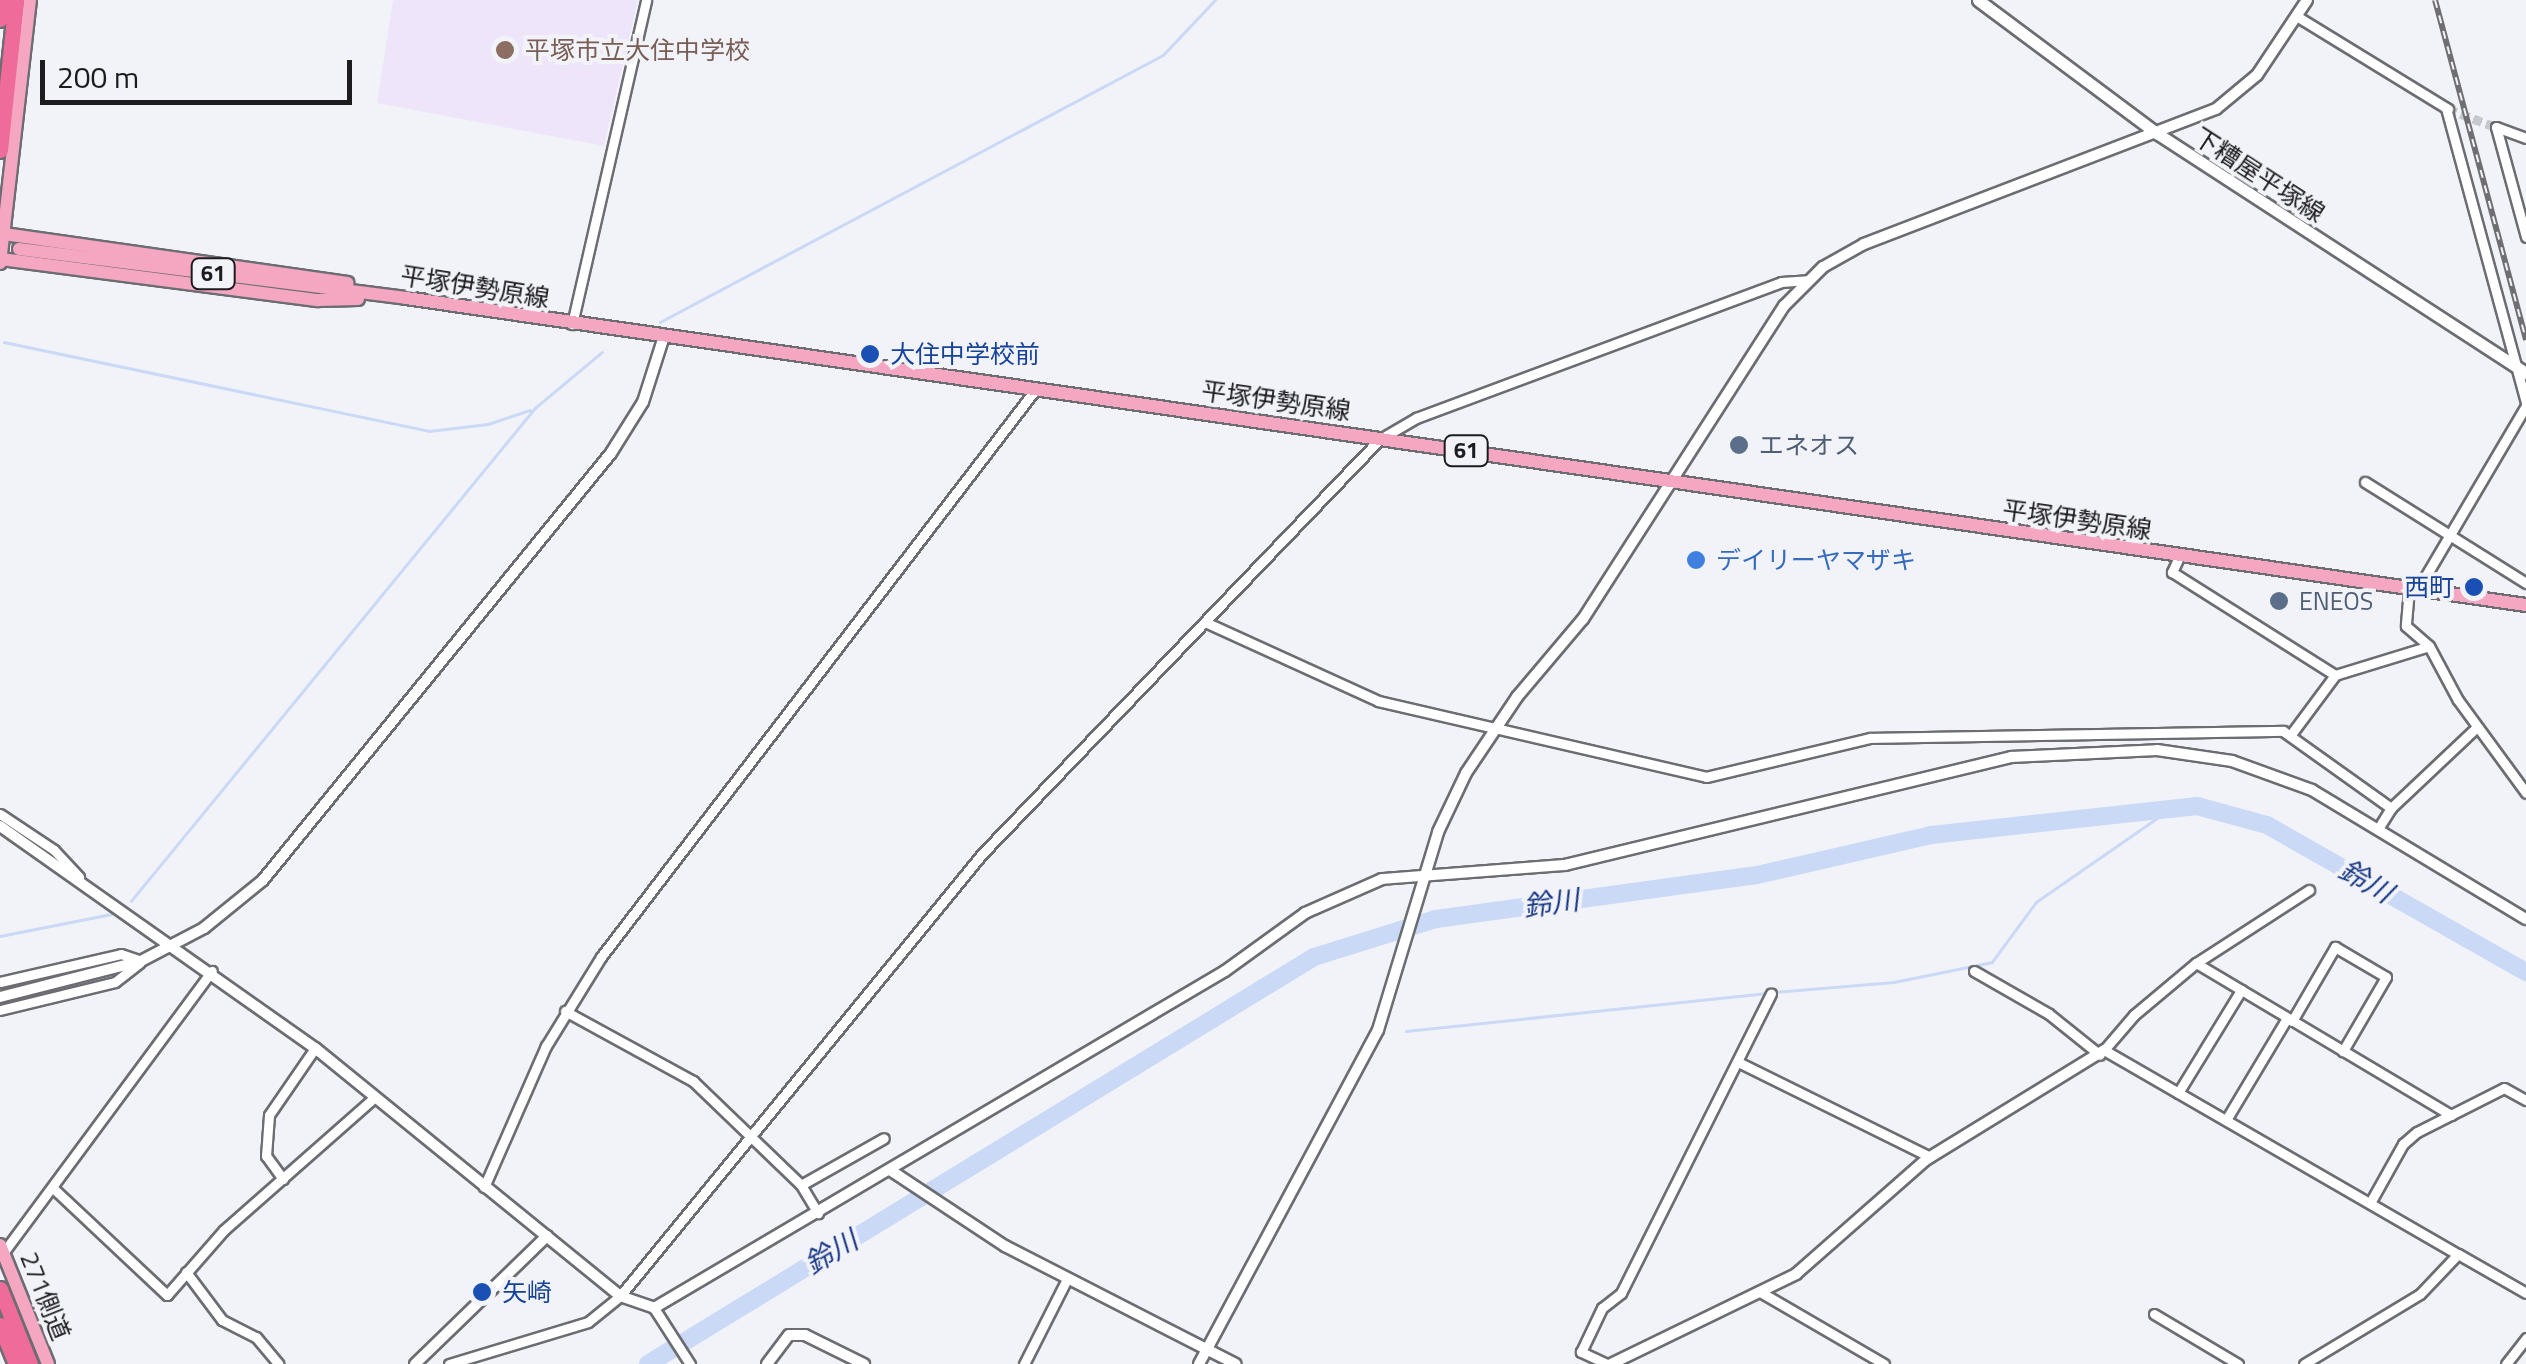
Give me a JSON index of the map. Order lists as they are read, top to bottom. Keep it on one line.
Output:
{"streets":{"main road":["下糟屋平塚線","61","平塚伊勢原線","271側道"]},"water":["鈴川"],"places":["平塚市立大住中学校","大住中学校前","エネオス","デイリーヤマザキ","西町","ENEOS","矢崎"],"scale_bar":"200 m"}
